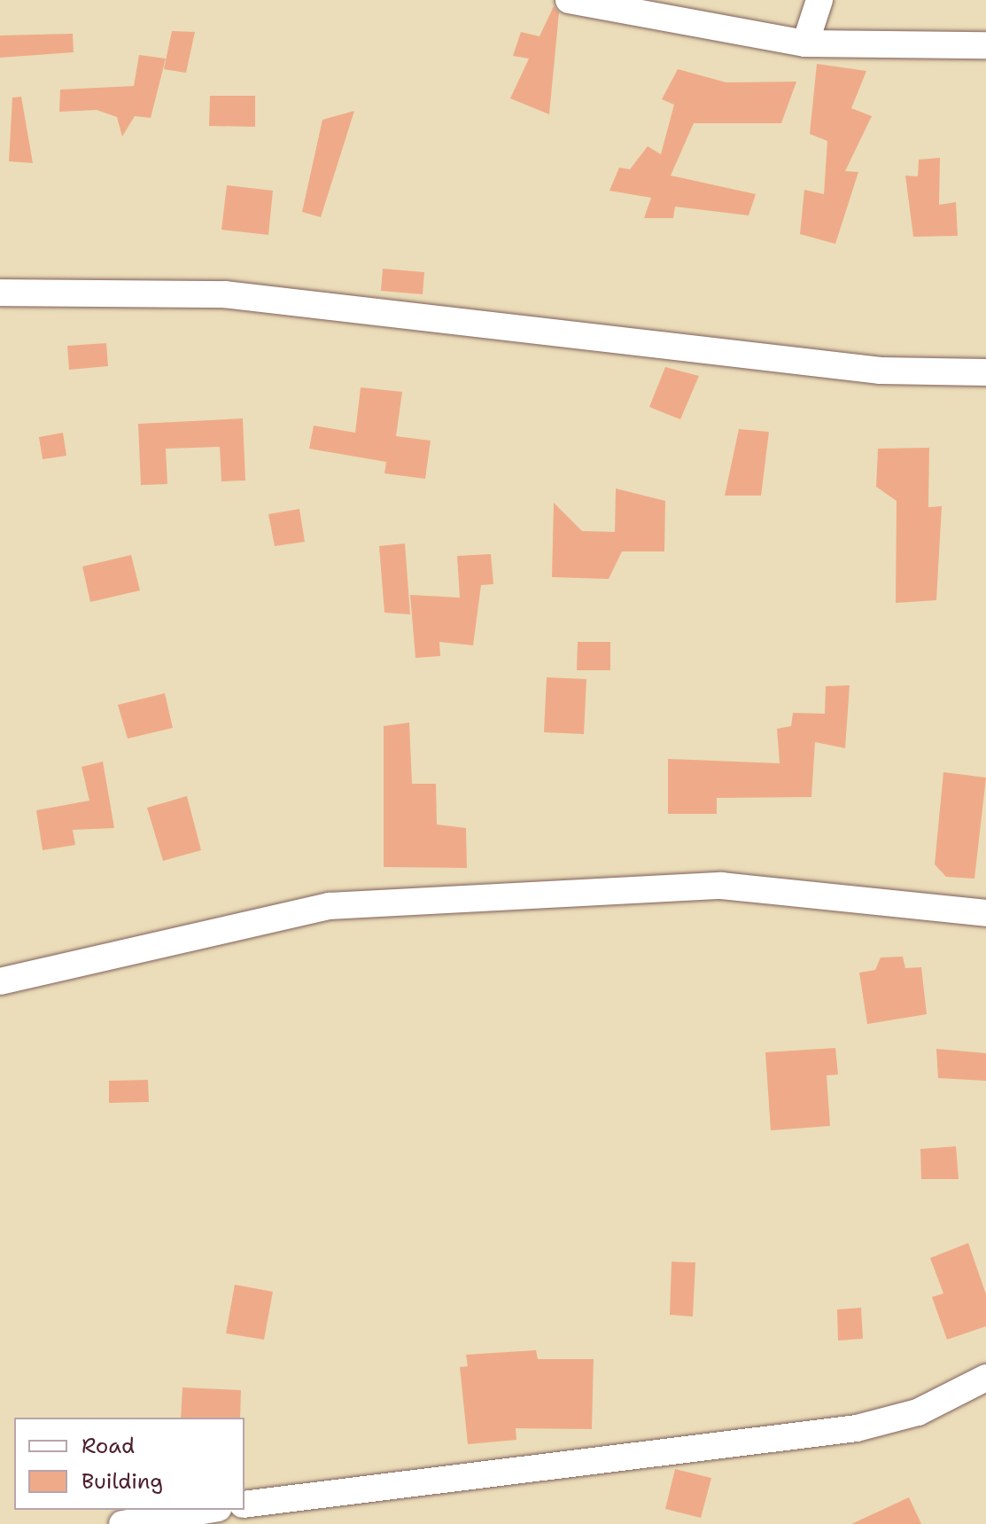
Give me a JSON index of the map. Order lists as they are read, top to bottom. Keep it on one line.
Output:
{"legend":["Road","Building"]}
